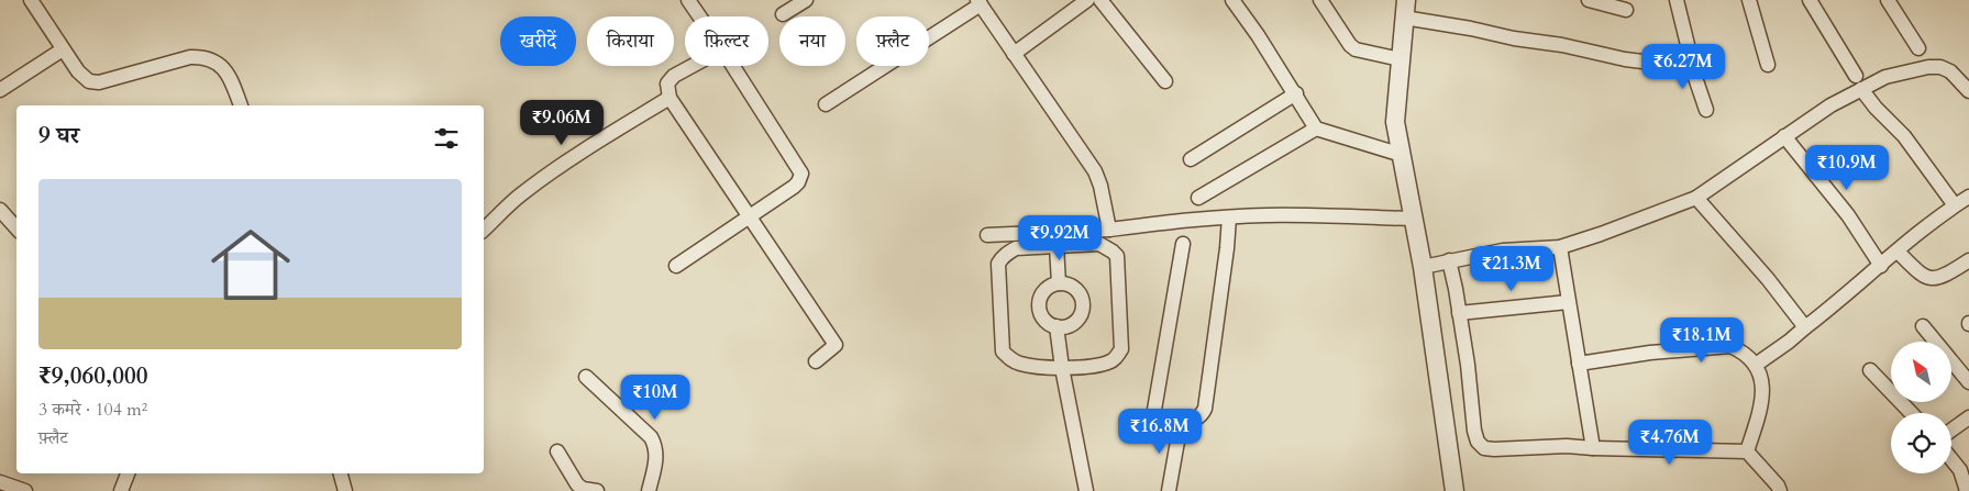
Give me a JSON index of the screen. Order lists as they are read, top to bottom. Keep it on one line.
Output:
{"north":"top left","page":{"chip":["खरीदें","किराया","फ़िल्टर","नया","फ़्लैट"],"price":["₹6.27M","₹9.06M","₹10.9M","₹9.92M","₹21.3M","₹18.1M","₹10M","₹16.8M","₹4.76M"],"heading":"9 घर","list":[{"name":"₹9,060,000","note":"3 कमरे · 104 m² · फ़्लैट"}]}}
